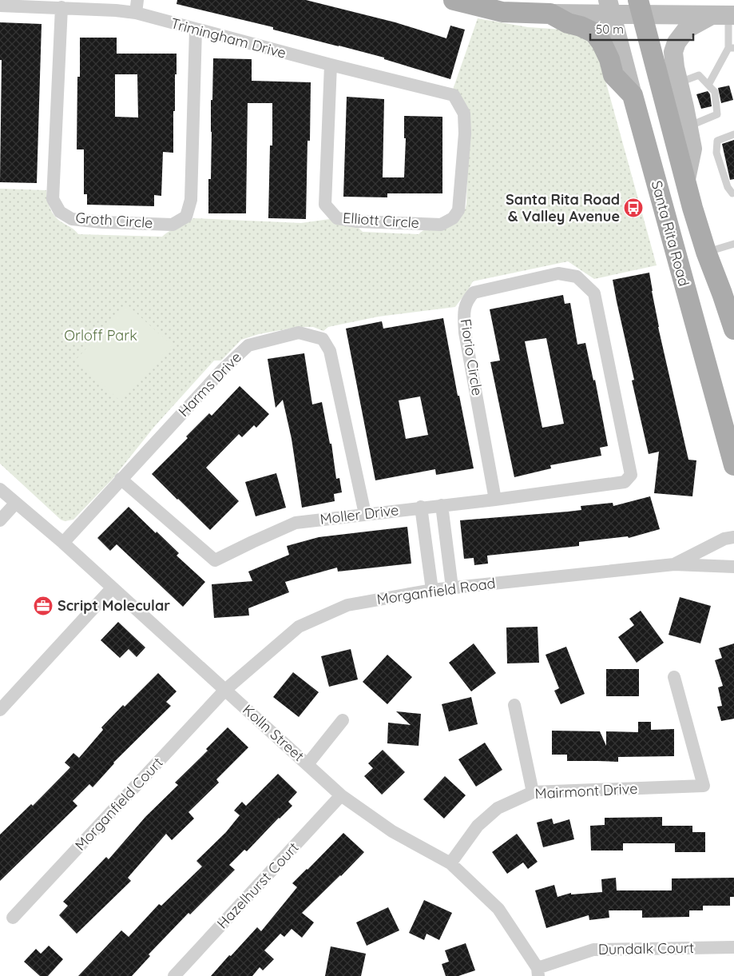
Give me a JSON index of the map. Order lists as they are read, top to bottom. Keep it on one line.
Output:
{"streets":{"main road":["Santa Rita Road"],"street":["Trimingham Drive","Groth Circle","Elliott Circle","Fiorio Circle","Harms Drive","Moller Drive","Morganfield Road","Kolln Street","Mairmont Drive","Morganfield Court","Hazelhurst Court","Dundalk Court"]},"crossings":[["Trimingham Drive","Groth Circle"],["Trimingham Drive","Elliott Circle"],["Fiorio Circle","Moller Drive"],["Harms Drive","Moller Drive"],["Harms Drive","Kolln Street"],["Morganfield Road","Kolln Street"],["Morganfield Road","Morganfield Court"],["Kolln Street","Mairmont Drive"],["Kolln Street","Morganfield Court"],["Kolln Street","Hazelhurst Court"],["Kolln Street","Dundalk Court"]],"parks":["Orloff Park"],"places":{"bus stop":["Santa Rita Road & Valley Avenue"],"office":["Script Molecular"]},"scale_bar":"50 m"}
